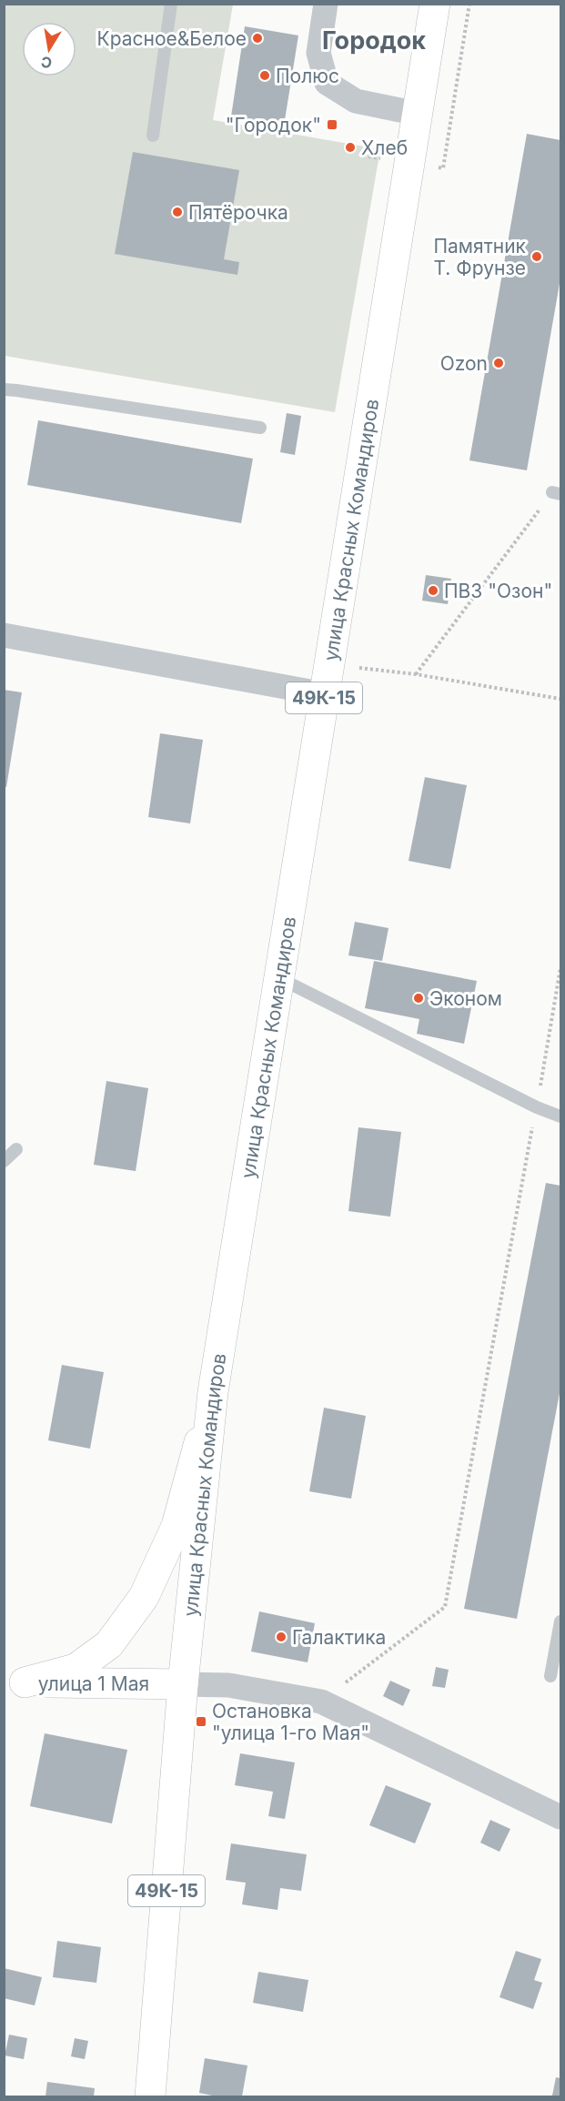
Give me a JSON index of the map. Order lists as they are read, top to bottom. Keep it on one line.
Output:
{"streets":{"main road":["улица Красных Командиров","49К-15","улица 1 Мая"]},"crossings":[["улица Красных Командиров","улица 1 Мая"]],"districts":["Городок"],"places":{"other":["Красное&Белое","Полюс","Хлеб","Пятёрочка","Памятник Т. Фрунзе","Ozon","ПВЗ \"Озон\"","Эконом","Галактика"],"transit":["\"Городок\"","Остановка \"улица 1-го Мая\""]},"north":"bottom"}
